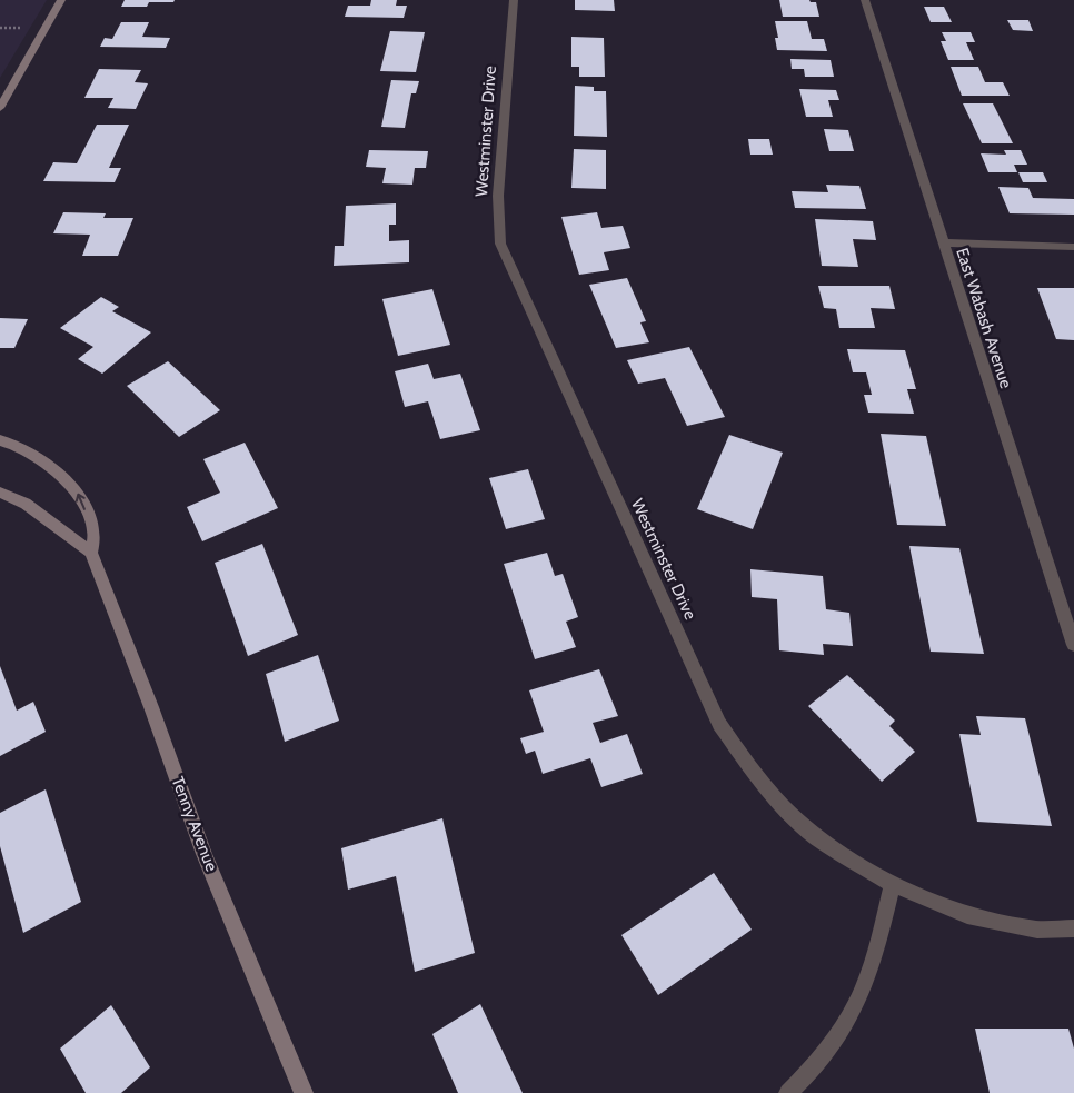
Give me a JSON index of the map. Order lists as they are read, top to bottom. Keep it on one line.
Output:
{"streets":{"street":["Westminster Drive","East Wabash Avenue","Tenny Avenue"]}}
